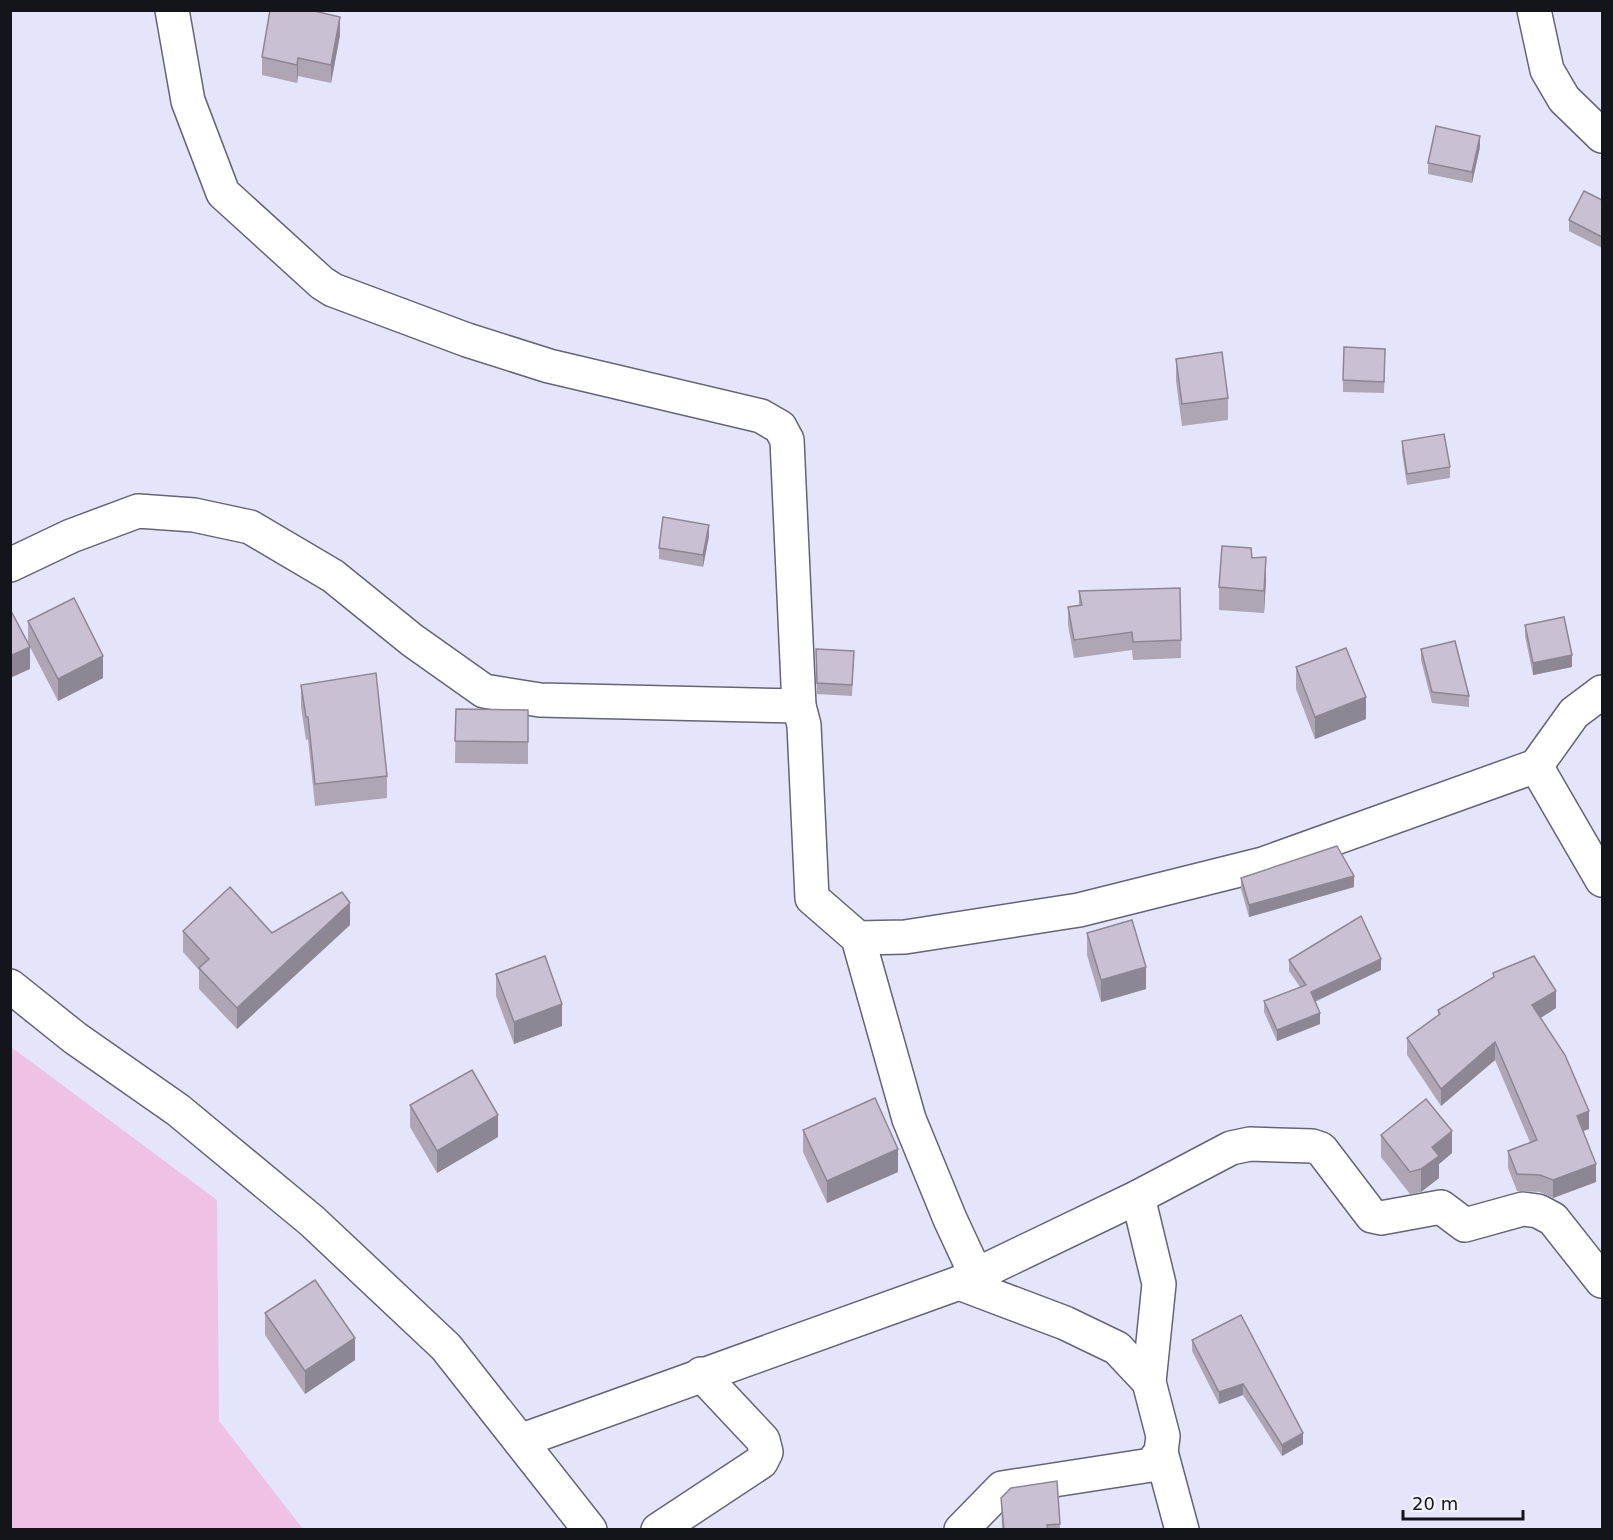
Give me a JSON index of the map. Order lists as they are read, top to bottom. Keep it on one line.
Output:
{"scale_bar":"20 m"}
